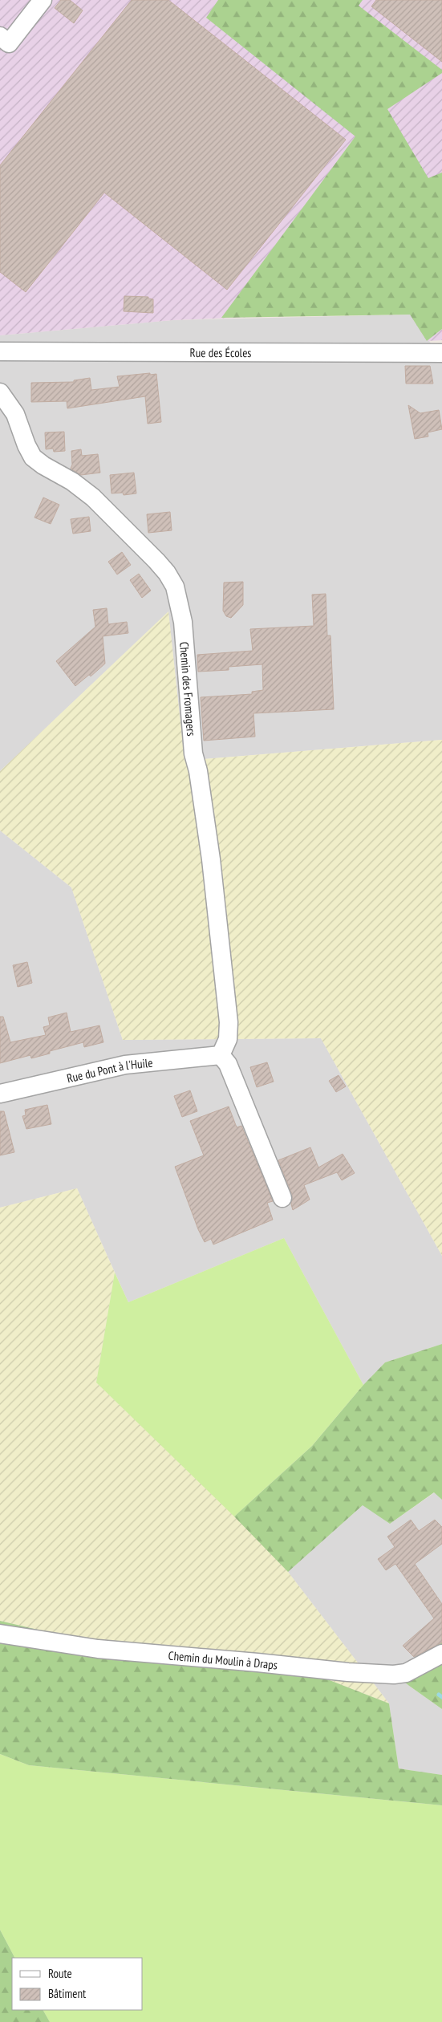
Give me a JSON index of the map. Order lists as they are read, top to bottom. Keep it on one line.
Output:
{"streets":{"street":["Rue des Écoles","Chemin des Fromagers","Rue du Pont à l'Huile","Chemin du Moulin à Draps"]},"crossings":[["Chemin des Fromagers","Rue du Pont à l'Huile"]],"legend":["Route","Bâtiment"]}
